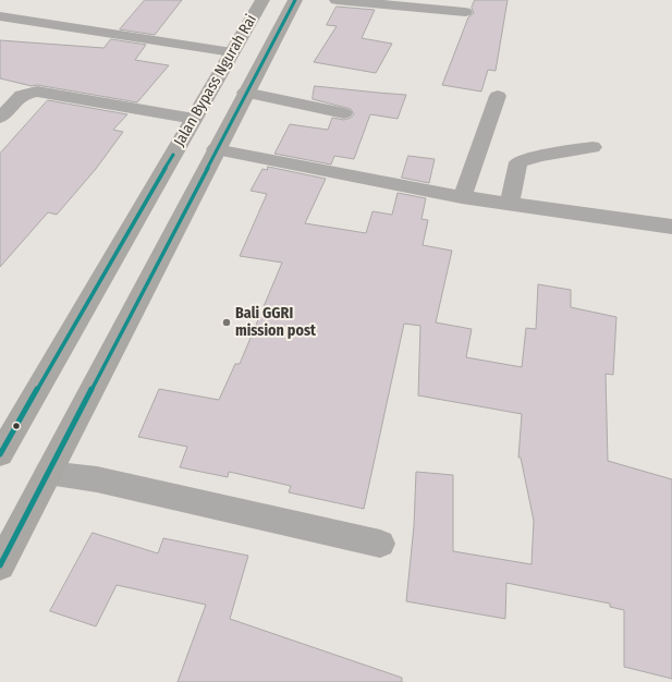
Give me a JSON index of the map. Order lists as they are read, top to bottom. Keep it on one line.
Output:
{"streets":{"highway":["Jalan Bypass Ngurah Rai"]},"places":["Bali GGRI mission post"]}
